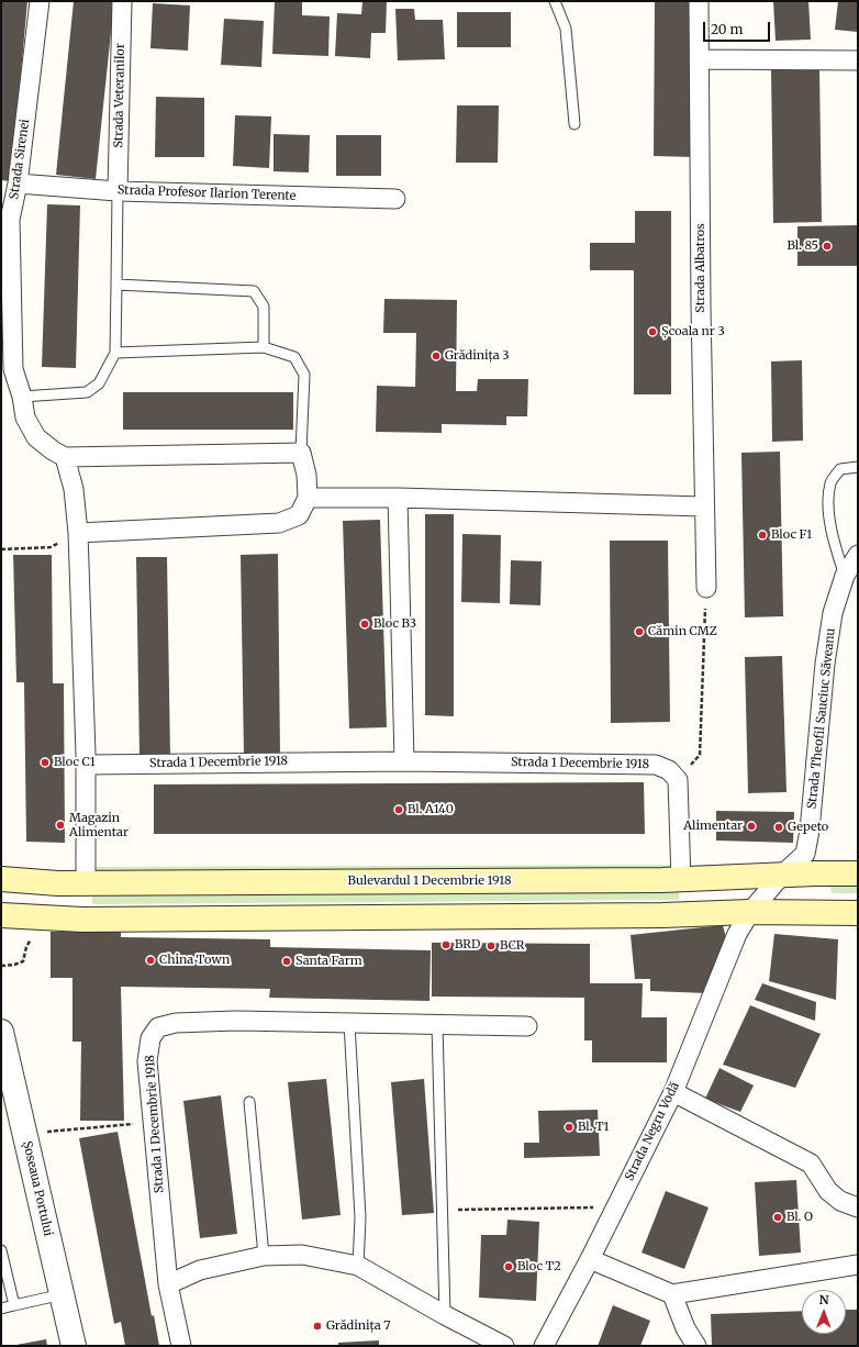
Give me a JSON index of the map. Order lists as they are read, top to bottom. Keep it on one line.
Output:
{"streets":{"main road":["Bulevardul 1 Decembrie 1918"],"street":["Strada Veteranilor","Strada Sirenei","Strada Profesor Ilarion Terente","Strada Albatros","Strada Theofil Sauciuc Săveanu","Strada 1 Decembrie 1918","Strada Negru Vodă","Șoseaua Portului"]},"crossings":[["Strada Veteranilor","Strada Profesor Ilarion Terente"],["Strada Sirenei","Strada Profesor Ilarion Terente"],["Strada Theofil Sauciuc Săveanu","Bulevardul 1 Decembrie 1918"],["Strada Theofil Sauciuc Săveanu","Strada Negru Vodă"]],"places":["Bl. 85","Școala nr 3","Grădinița 3","Bloc F1","Bloc B3","Cămin CMZ","Bloc C1","Bl. A140","Magazin Alimentar","Alimentar","Gepeto","BRD","BCR","China Town","Santa Farm","Bl. T1","Bl. O","Bloc T2","Grădinița 7"],"scale_bar":"20 m","north":"top"}
